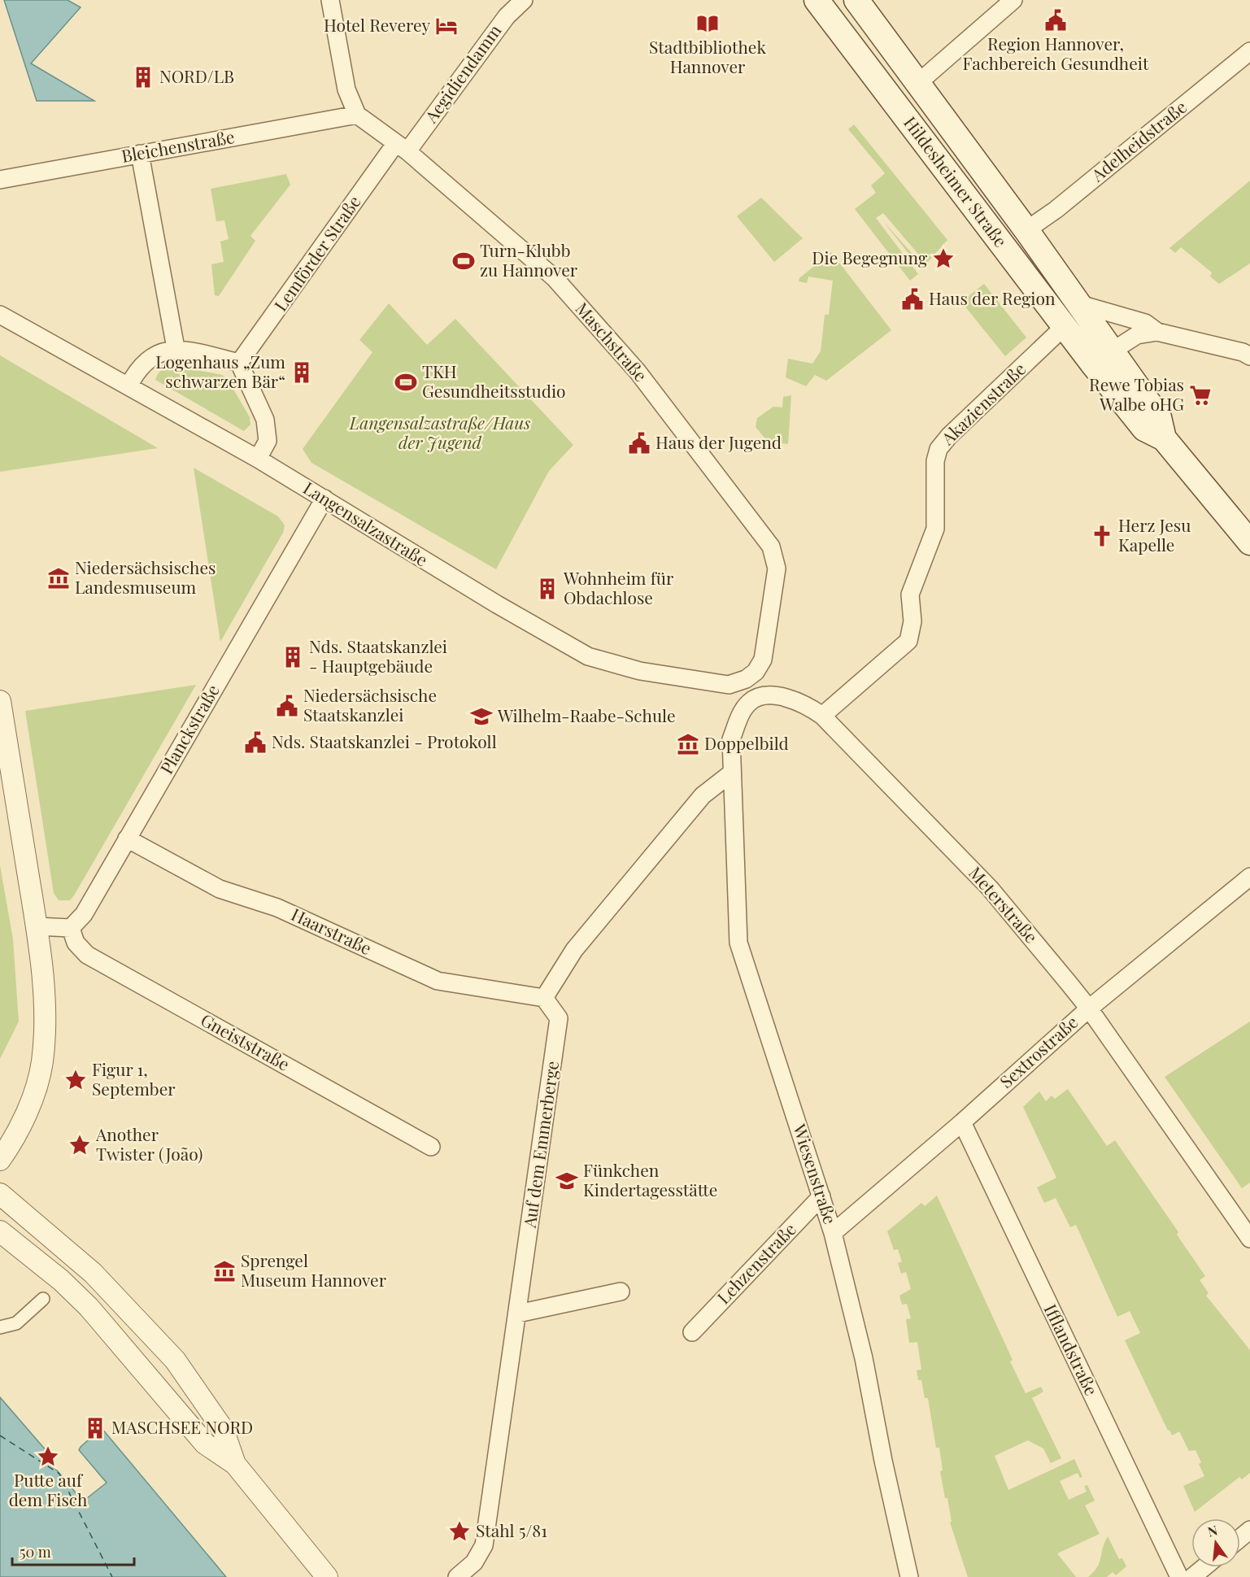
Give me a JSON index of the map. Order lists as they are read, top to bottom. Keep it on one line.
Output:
{"streets":{"main road":["Hildesheimer Straße"],"street":["Aegidiendamm","Adelheidstraße","Bleichenstraße","Lemförder Straße","Maschstraße","Akazienstraße","Langensalzastraße","Planckstraße","Meterstraße","Haarstraße","Gneiststraße","Sextrostraße","Auf dem Emmerberge","Wiesenstraße","Lehzenstraße","Ifflandstraße"]},"crossings":[["Aegidiendamm","Lemförder Straße"],["Aegidiendamm","Maschstraße"],["Adelheidstraße","Hildesheimer Straße"],["Bleichenstraße","Maschstraße"],["Hildesheimer Straße","Akazienstraße"],["Lemförder Straße","Maschstraße"],["Maschstraße","Langensalzastraße"],["Akazienstraße","Meterstraße"],["Langensalzastraße","Planckstraße"],["Planckstraße","Haarstraße"],["Planckstraße","Gneiststraße"],["Meterstraße","Sextrostraße"],["Meterstraße","Wiesenstraße"],["Haarstraße","Auf dem Emmerberge"],["Sextrostraße","Wiesenstraße"],["Sextrostraße","Ifflandstraße"],["Wiesenstraße","Lehzenstraße"]],"parks":["Langensalzastraße/Haus der Jugend"],"places":{"public building":["Region Hannover, Fachbereich Gesundheit","Haus der Region","Haus der Jugend","Niedersächsische Staatskanzlei","Nds. Staatskanzlei - Protokoll"],"library":["Stadtbibliothek Hannover"],"hotel":["Hotel Reverey"],"building":["NORD/LB","Logenhaus „Zum schwarzen Bär“","Wohnheim für Obdachlose","Nds. Staatskanzlei - Hauptgebäude","MASCHSEE NORD"],"place":["Die Begegnung","Figur 1, September","Another Twister (João)","Putte auf dem Fisch","Stahl 5/81"],"sports":["Turn-Klubb zu Hannover","TKH Gesundheitsstudio"],"supermarket":["Rewe Tobias Walbe oHG"],"church":["Herz Jesu Kapelle"],"museum":["Niedersächsisches Landesmuseum","Doppelbild","Sprengel Museum Hannover"],"school or university":["Wilhelm-Raabe-Schule","Fünkchen Kindertagesstätte"]},"scale_bar":"50 m","north":"top"}
